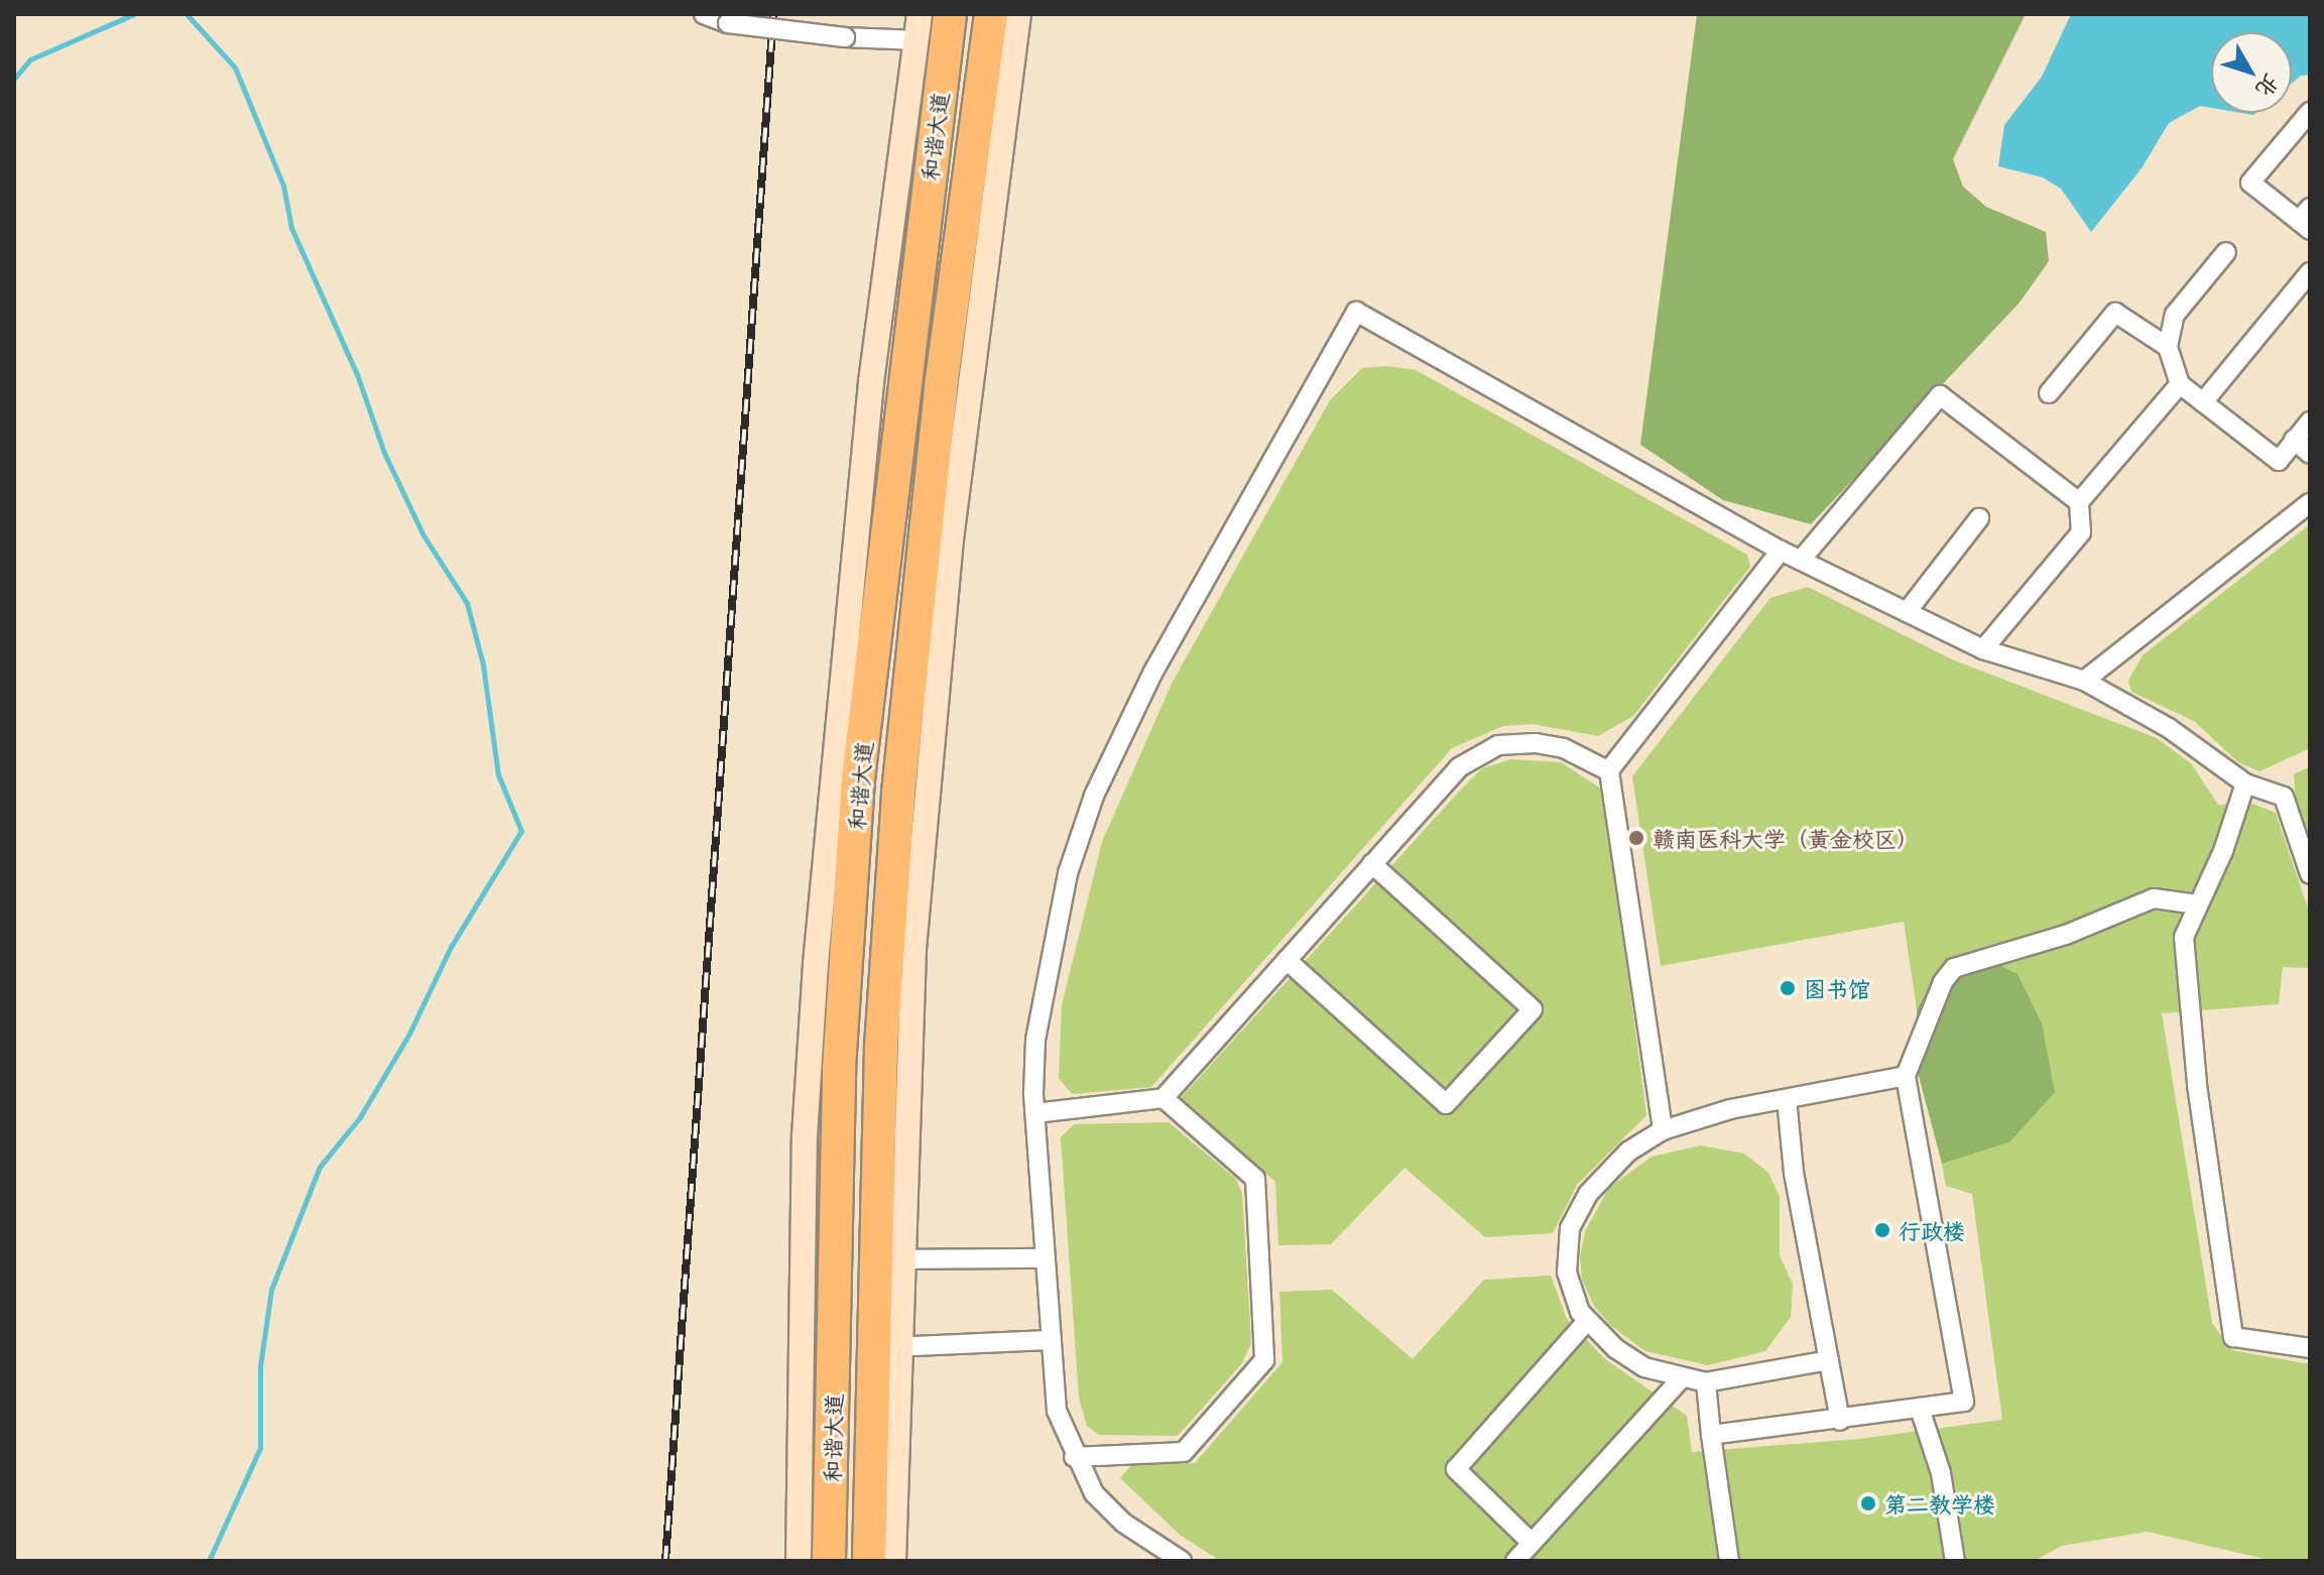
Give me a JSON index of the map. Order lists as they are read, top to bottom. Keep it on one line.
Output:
{"streets":{"highway":["和谐大道"]},"places":["赣南医科大学（黄金校区）","图书馆","行政楼","第二教学楼"],"north":"bottom right"}
